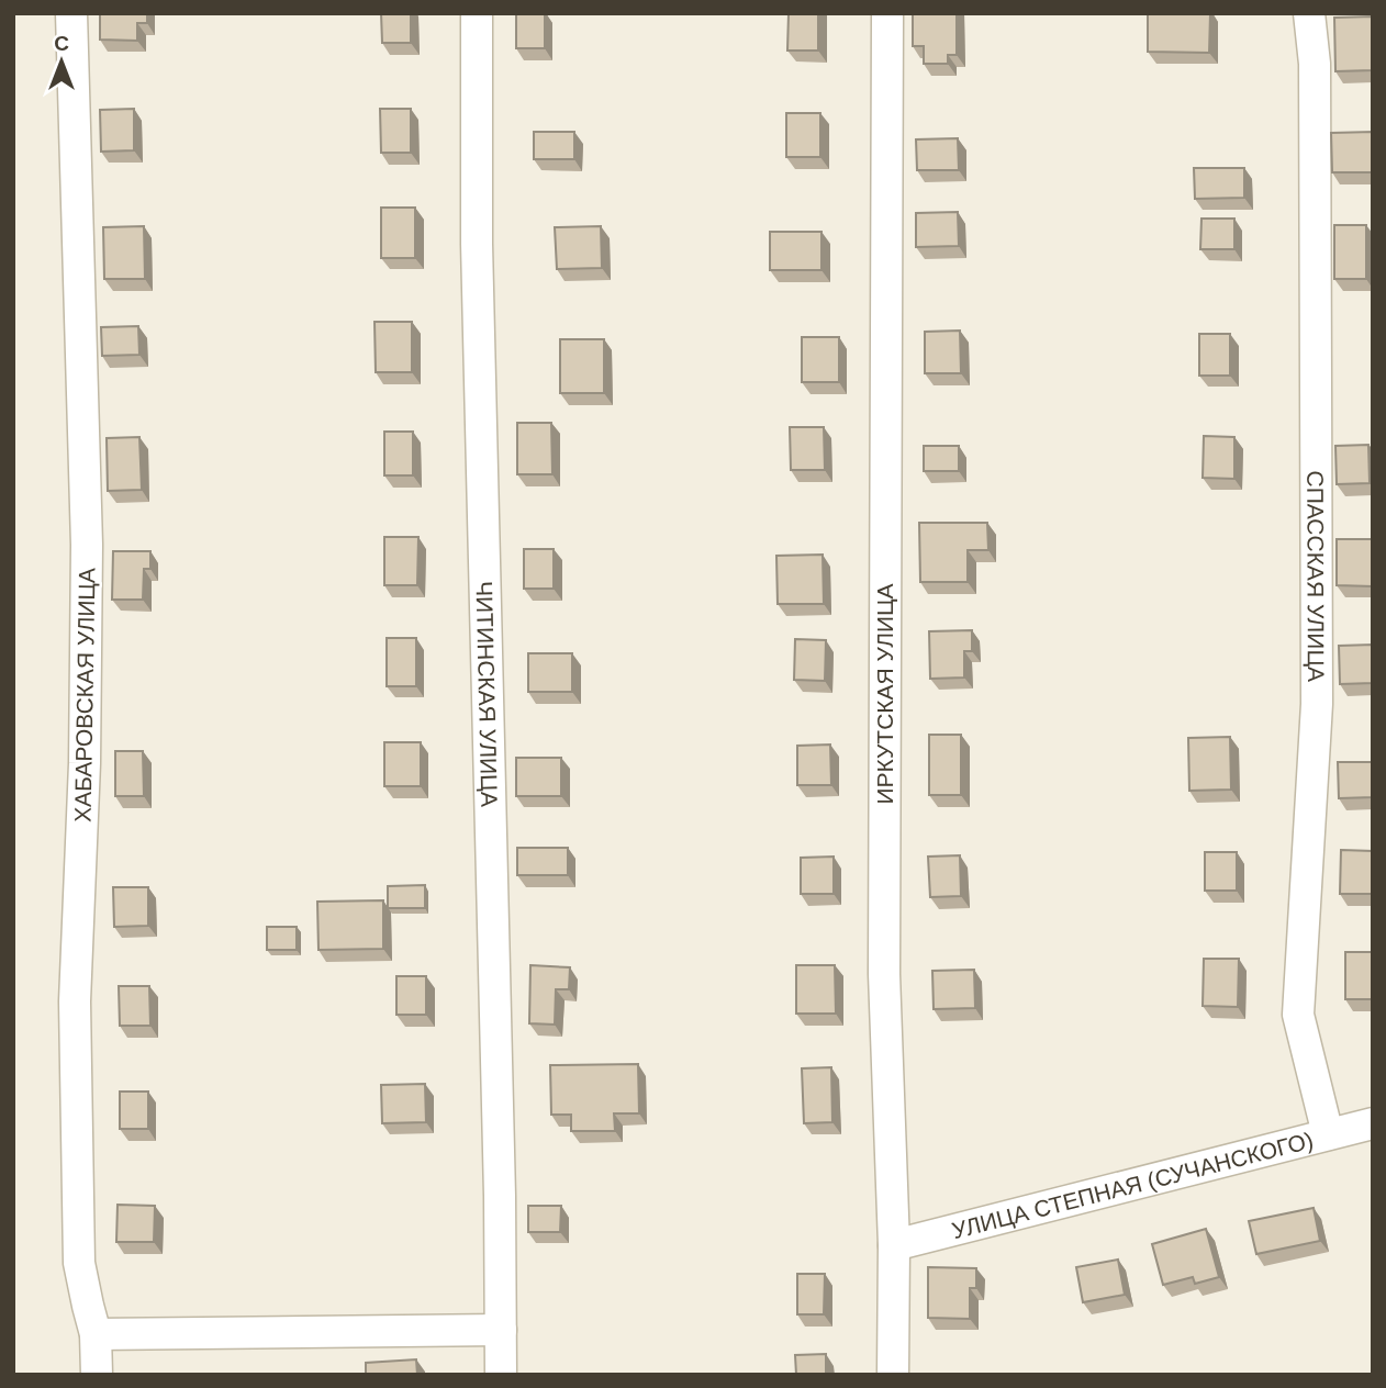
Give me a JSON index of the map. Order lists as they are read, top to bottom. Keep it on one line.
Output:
{"streets":{"street":["СПАССКАЯ УЛИЦА","ЧИТИНСКАЯ УЛИЦА","ИРКУТСКАЯ УЛИЦА","ХАБАРОВСКАЯ УЛИЦА","УЛИЦА СТЕПНАЯ (СУЧАНСКОГО)"]},"crossings":[["СПАССКАЯ УЛИЦА","УЛИЦА СТЕПНАЯ (СУЧАНСКОГО)"],["ИРКУТСКАЯ УЛИЦА","УЛИЦА СТЕПНАЯ (СУЧАНСКОГО)"]],"north":"top"}
